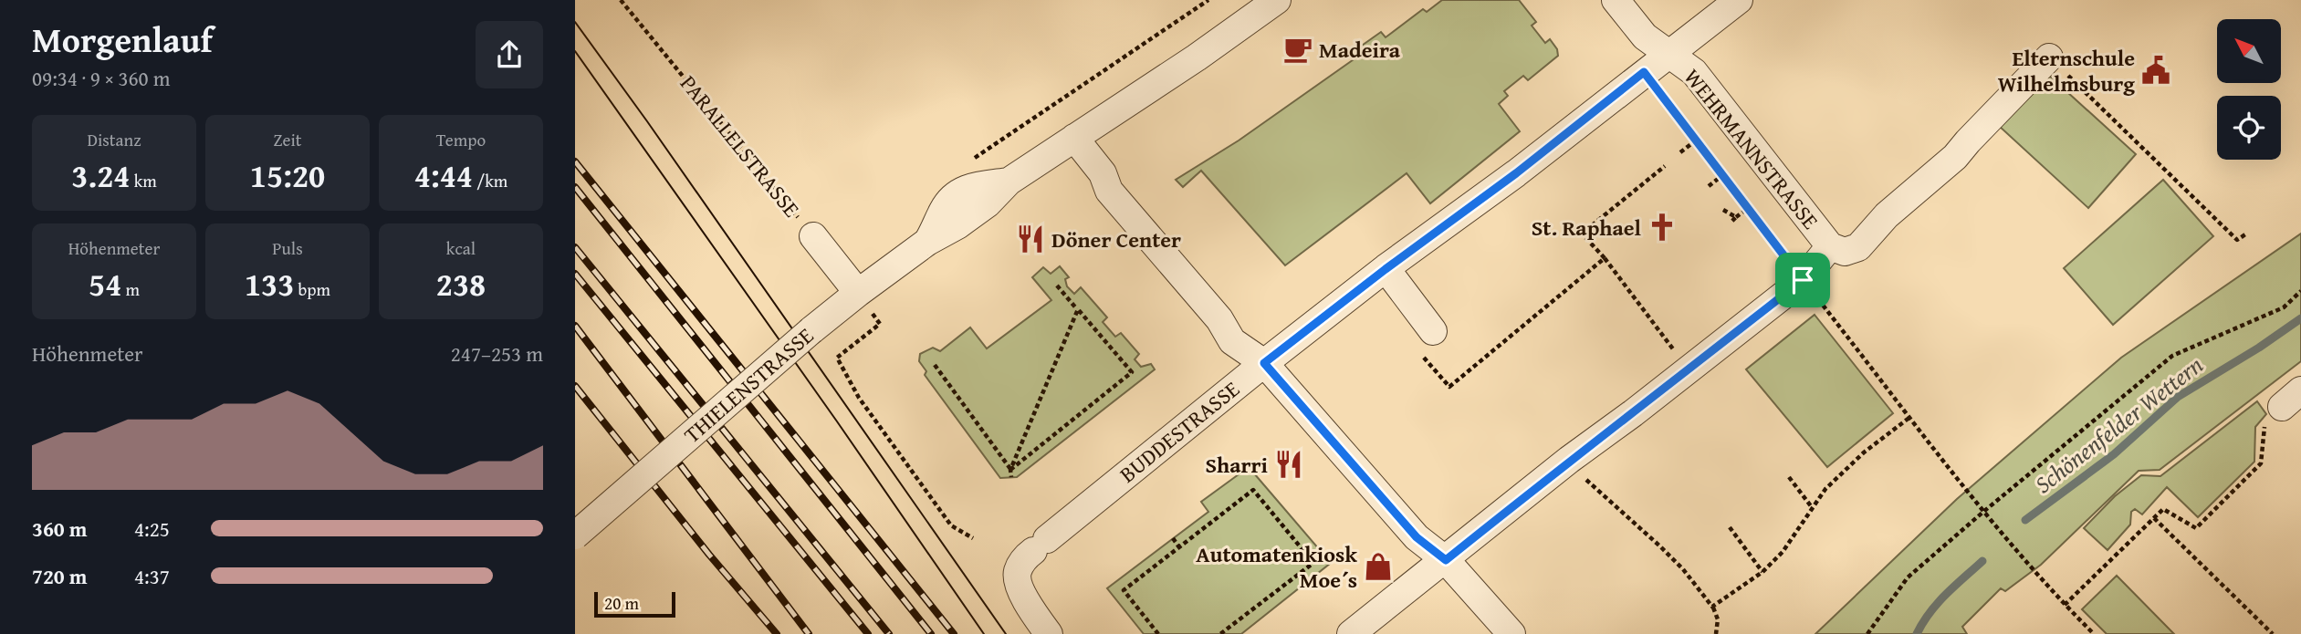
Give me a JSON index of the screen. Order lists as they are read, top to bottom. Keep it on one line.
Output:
{"streets":{"street":["PARALLELSTRASSE","WEHRMANNSTRASSE","THIELENSTRASSE","BUDDESTRASSE"]},"crossings":[["PARALLELSTRASSE","THIELENSTRASSE"],["WEHRMANNSTRASSE","BUDDESTRASSE"]],"water":["Schönenfelder Wettern"],"places":{"cafe":["Madeira"],"public building":["Elternschule Wilhelmsburg"],"church":["St. Raphael"],"restaurant":["Döner Center","Sharri"],"shop":["Automatenkiosk Moe´s"]},"scale_bar":"20 m","north":"top left","page":{"heading":["Morgenlauf","09:34 · 9 × 360 m"],"stats":[["Distanz","3.24 km"],["Zeit","15:20"],["Tempo","4:44 /km"],["Höhenmeter","54 m"],["Puls","133 bpm"],["kcal","238"]],"chart":["Höhenmeter","247–253 m"],"list":[{"name":"360 m","note":"4:25"},{"name":"720 m","note":"4:37"}],"scale":"20 m"}}
